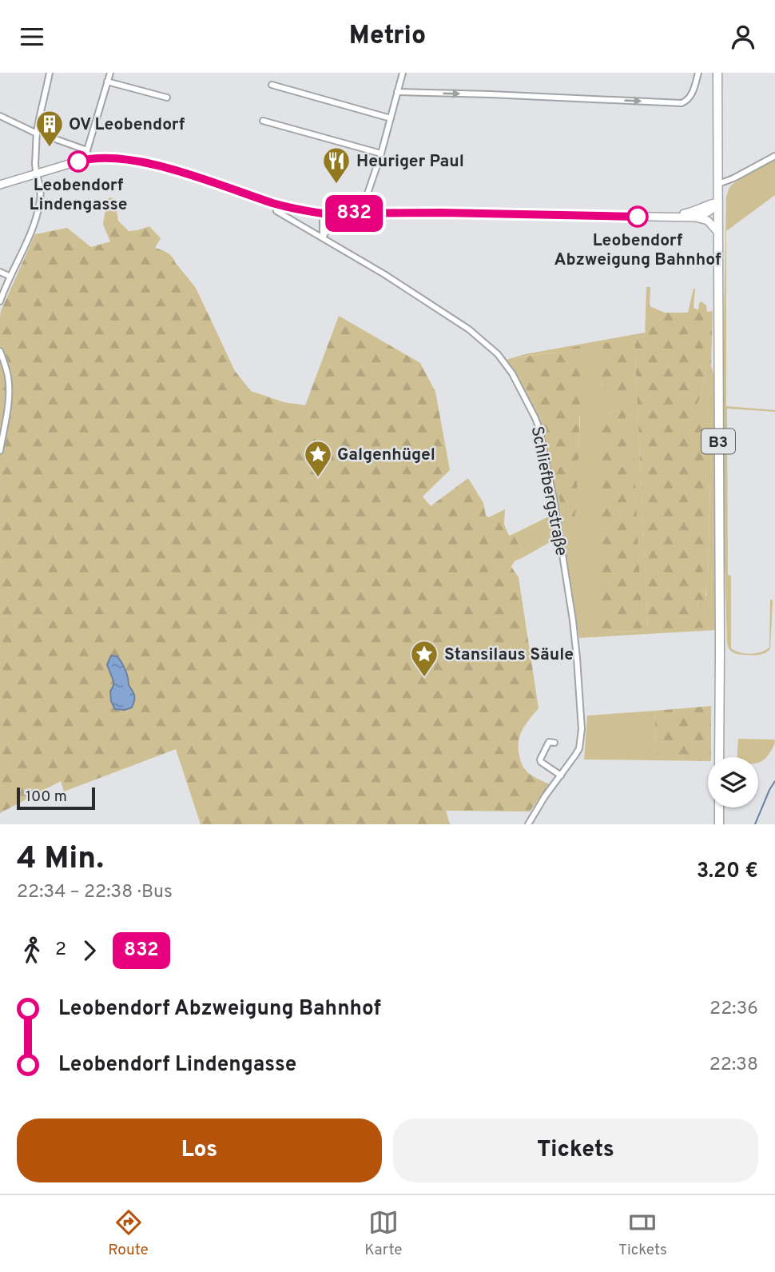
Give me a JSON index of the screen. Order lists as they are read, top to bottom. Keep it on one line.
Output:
{"streets":{"main road":["B3"],"street":["Schliefbergstraße"]},"places":{"building":["OV Leobendorf"],"other":["Leobendorf Lindengasse","Leobendorf Abzweigung Bahnhof"],"restaurant":["Heuriger Paul"],"place":["Galgenhügel","Stansilaus Säule"]},"lines":["bus line 832"],"scale_bar":"100 m","page":{"header":"Metrio","on_map":"832","scale":"100 m","heading":["4 Min.","22:34 – 22:38 · Bus","3.20 €"],"legs":["2","832"],"list":[{"name":"Leobendorf Abzweigung Bahnhof","value":"22:36"},{"name":"Leobendorf Lindengasse","value":"22:38"}],"buttons":["Los","Tickets"],"tabs":["Route","Karte","Tickets"]}}
